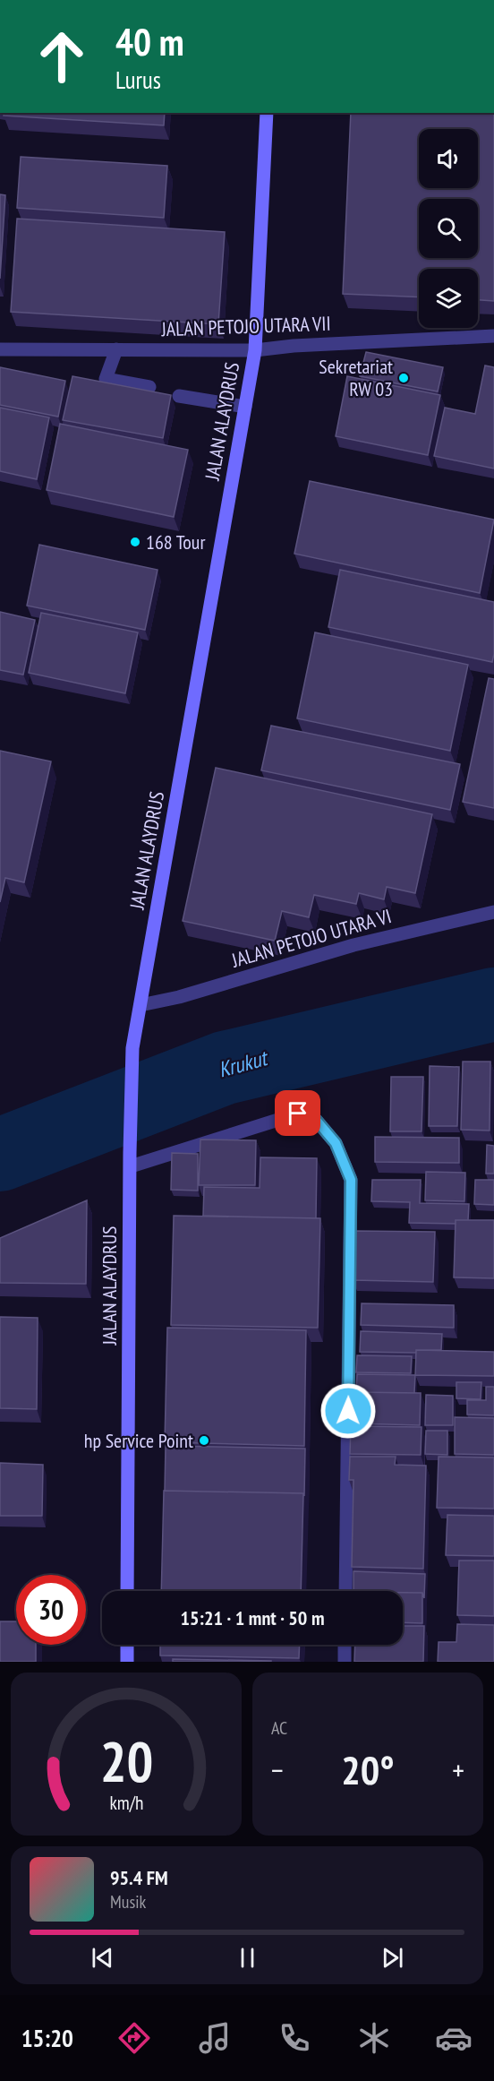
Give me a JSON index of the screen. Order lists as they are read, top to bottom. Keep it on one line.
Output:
{"streets":{"street":["JALAN PETOJO UTARA VII","JALAN ALAYDRUS","JALAN PETOJO UTARA VI"]},"crossings":[["JALAN PETOJO UTARA VII","JALAN ALAYDRUS"],["JALAN ALAYDRUS","JALAN PETOJO UTARA VI"]],"water":["Krukut"],"places":["Sekretariat RW 03","168 Tour","hp Service Point"],"page":{"turn":["40 m","Lurus"],"limit":"30","trip":"15:21 · 1 mnt · 50 m","tile":"AC","heat":["−","20°","+"],"song":["95.4 FM","Musik"],"tabs":"15:20","gauge":["20","km/h"]}}
